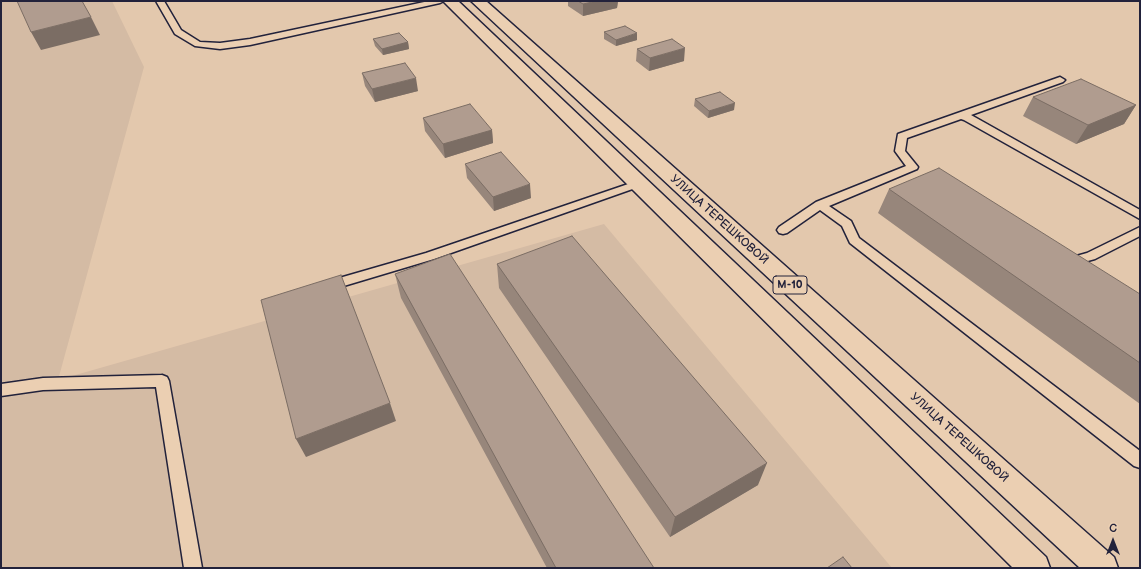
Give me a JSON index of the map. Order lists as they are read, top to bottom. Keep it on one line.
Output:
{"streets":{"highway":["УЛИЦА ТЕРЕШКОВОЙ","М-10"]},"north":"top"}
